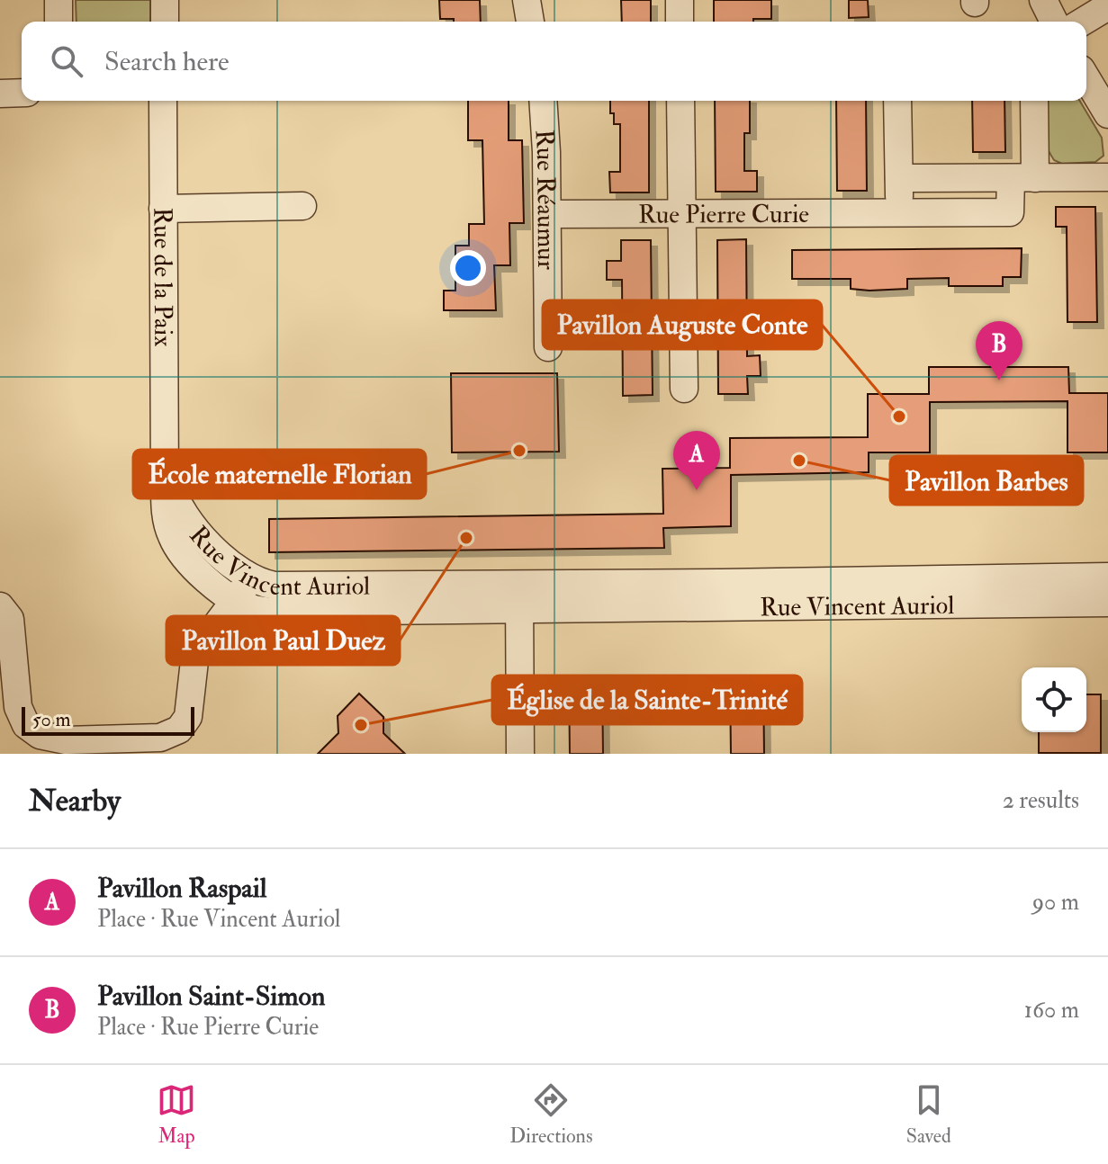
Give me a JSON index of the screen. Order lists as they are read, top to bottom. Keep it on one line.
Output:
{"streets":{"street":["Rue Réaumur","Rue Pierre Curie","Rue de la Paix","Rue Vincent Auriol"]},"crossings":[["Rue Réaumur","Rue Pierre Curie"],["Rue de la Paix","Rue Vincent Auriol"]],"places":["Pavillon Auguste Conte","École maternelle Florian","Pavillon Barbes","Pavillon Paul Duez","Église de la Sainte-Trinité"],"scale_bar":"50 m","page":{"search":"Search here","pins":["B","A"],"scale":"50 m","heading":["Nearby","2 results"],"list":[{"mark":"A","name":"Pavillon Raspail","note":"Place · Rue Vincent Auriol","value":"90 m"},{"mark":"B","name":"Pavillon Saint-Simon","note":"Place · Rue Pierre Curie","value":"160 m"}],"nav":["Map","Directions","Saved"]}}
